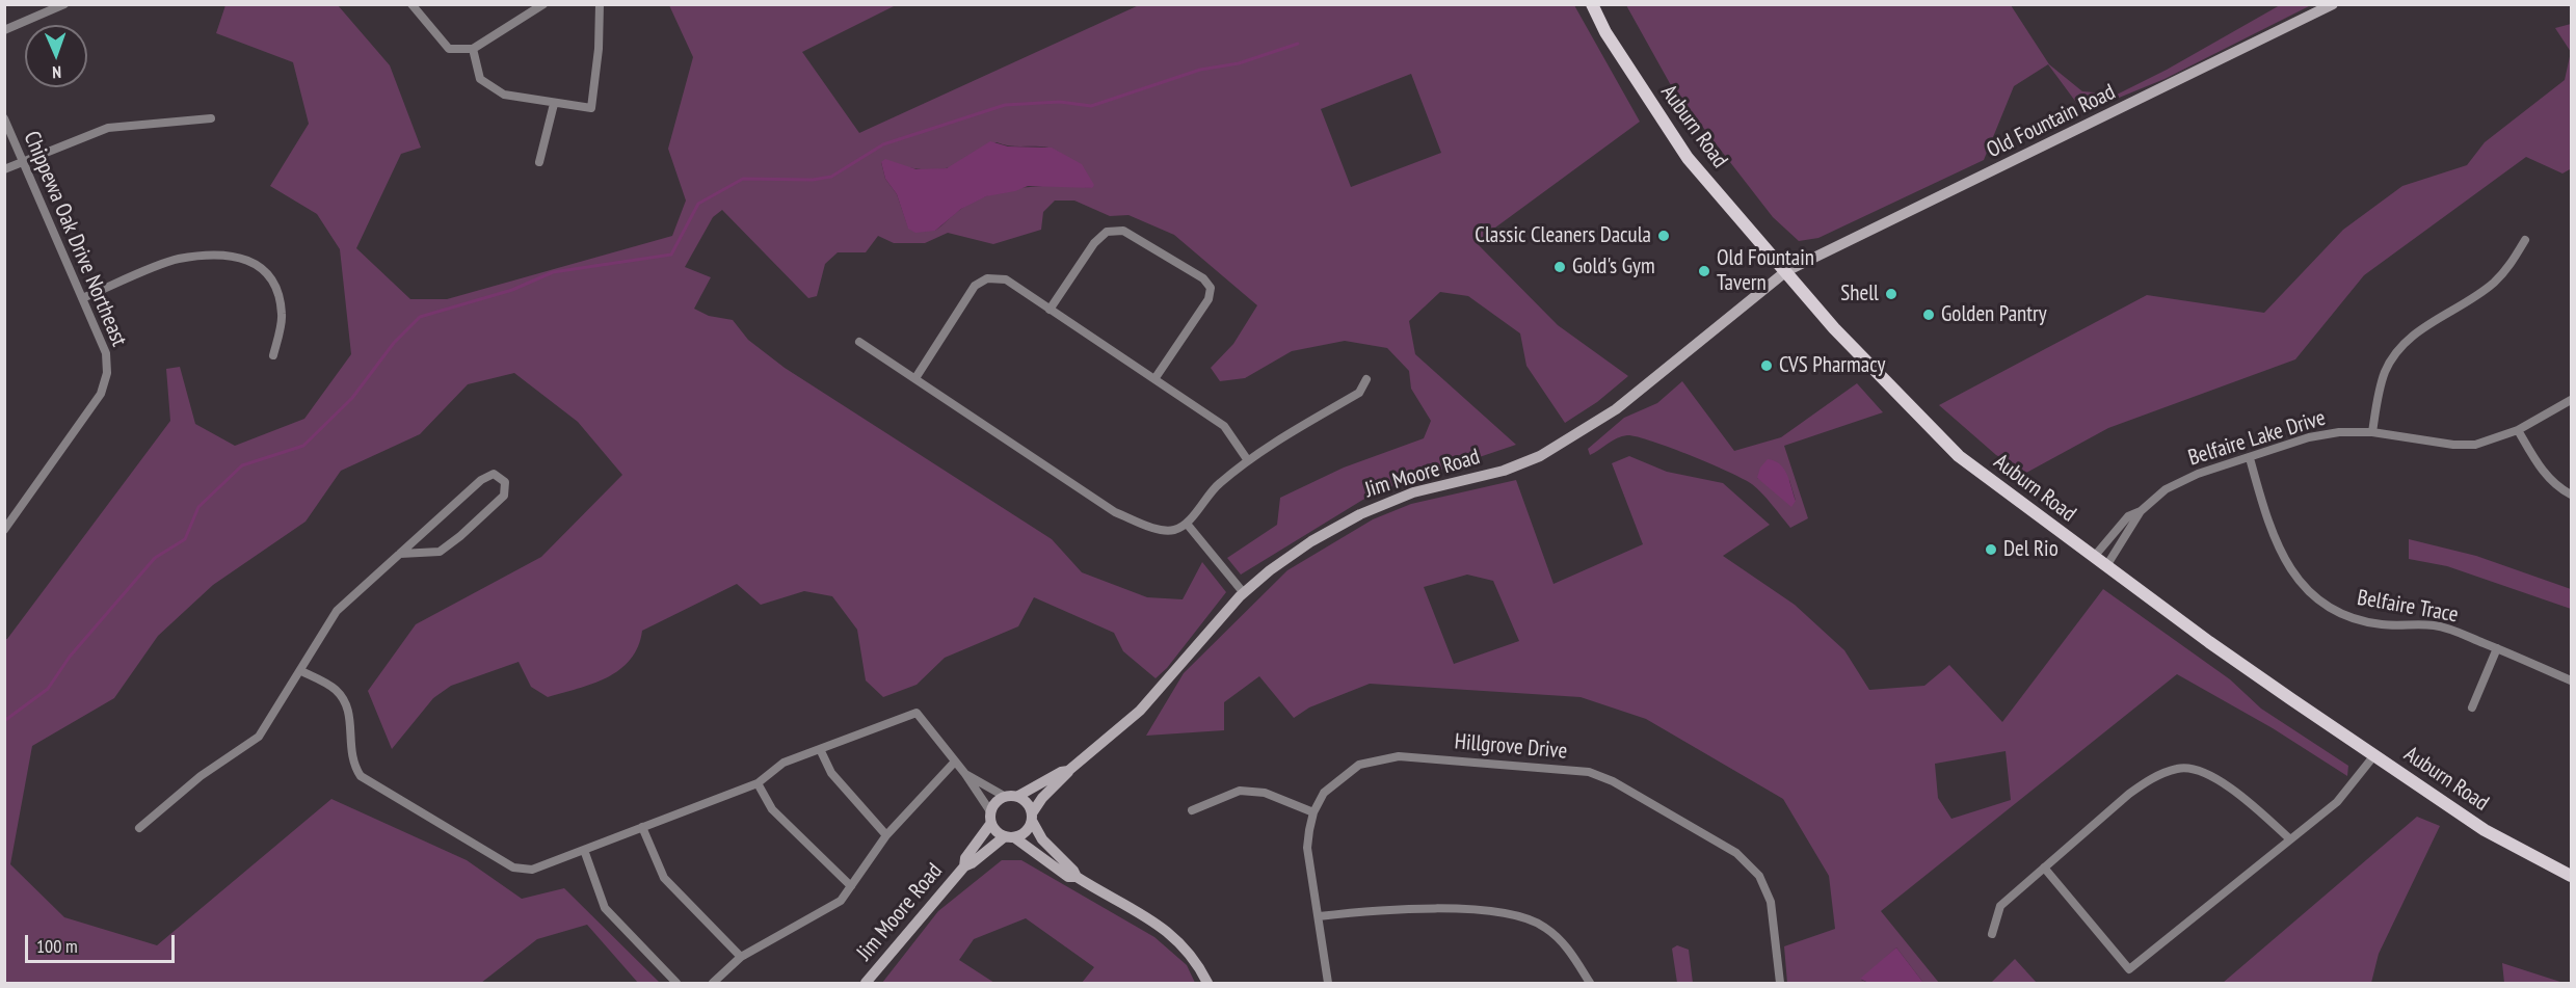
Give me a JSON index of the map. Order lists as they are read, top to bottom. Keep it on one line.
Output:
{"streets":{"main road":["Auburn Road"],"street":["Old Fountain Road","Chippewa Oak Drive Northeast","Belfaire Lake Drive","Jim Moore Road","Belfaire Trace","Hillgrove Drive"]},"crossings":[["Old Fountain Road","Auburn Road"],["Old Fountain Road","Jim Moore Road"],["Auburn Road","Belfaire Lake Drive"],["Auburn Road","Jim Moore Road"],["Belfaire Lake Drive","Belfaire Trace"]],"places":["Classic Cleaners Dacula","Gold's Gym","Old Fountain Tavern","Shell","Golden Pantry","CVS Pharmacy","Del Rio"],"scale_bar":"100 m","north":"bottom"}
